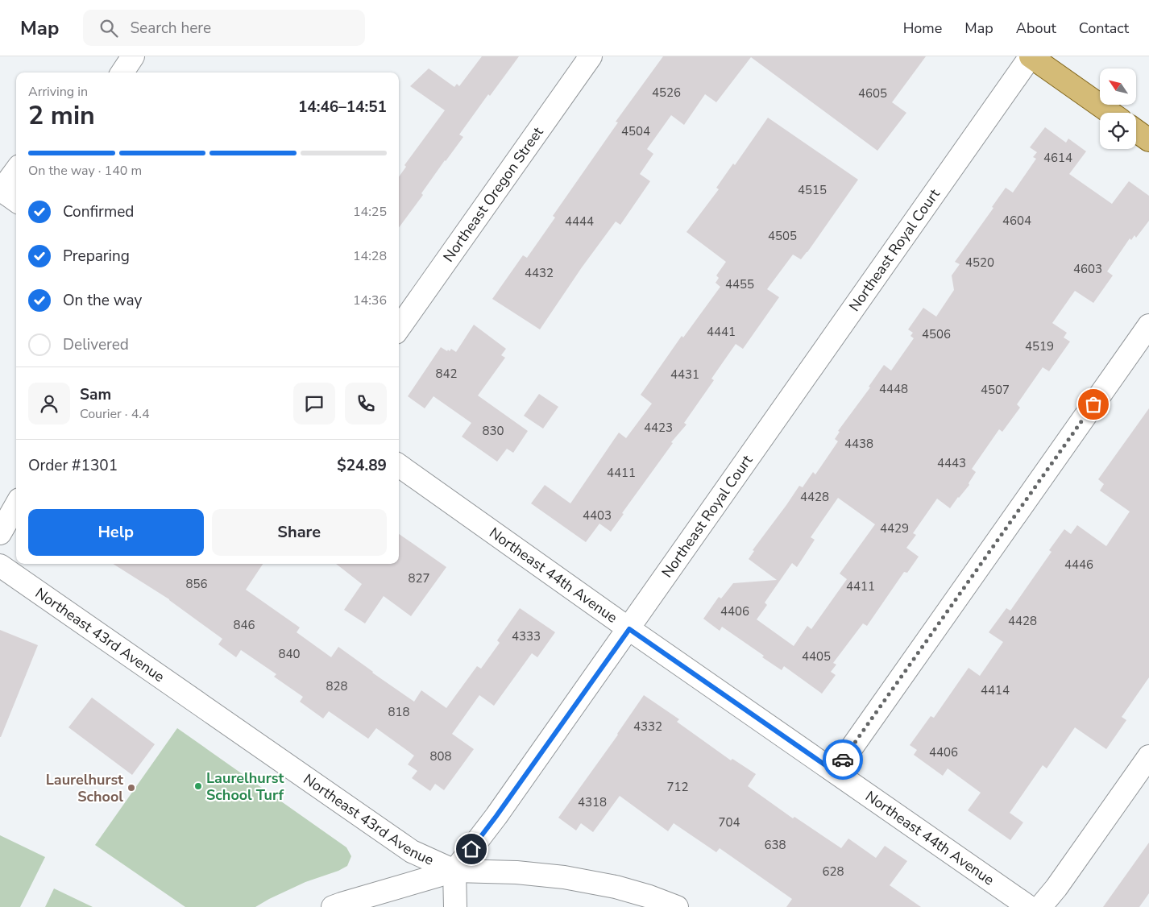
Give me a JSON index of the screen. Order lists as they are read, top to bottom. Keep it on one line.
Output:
{"streets":{"street":["Northeast Oregon Street","Northeast Royal Court","Northeast 44th Avenue","Northeast 43rd Avenue"]},"crossings":[["Northeast Royal Court","Northeast 44th Avenue"],["Northeast Royal Court","Northeast 43rd Avenue"]],"places":["Laurelhurst School Turf","Laurelhurst School"],"house_numbers":["4526","4605","4504","4614","4515","4604","4444","4505","4520","4603","4432","4455","4441","4506","4519","842","4431","4448","4507","4423","830","4438","4443","4411","4428","4403","4429","4446","827","856","4411","4406","4428","846","4333","840","4405","828","4414","818","4332","4406","808","712","4318","704","638","628"],"north":"top left","page":{"header":"Map","search":"Search here","nav":["Home","Map","About","Contact"],"heading":["2 min","Arriving in","14:46–14:51"],"panel":["Sam","Courier · 4.4","Order #1301","$24.89"],"bar":"On the way · 140 m","list":[["Confirmed","14:25"],["Preparing","14:28"],["On the way","14:36"],"Delivered"],"buttons":["Help","Share"]}}
